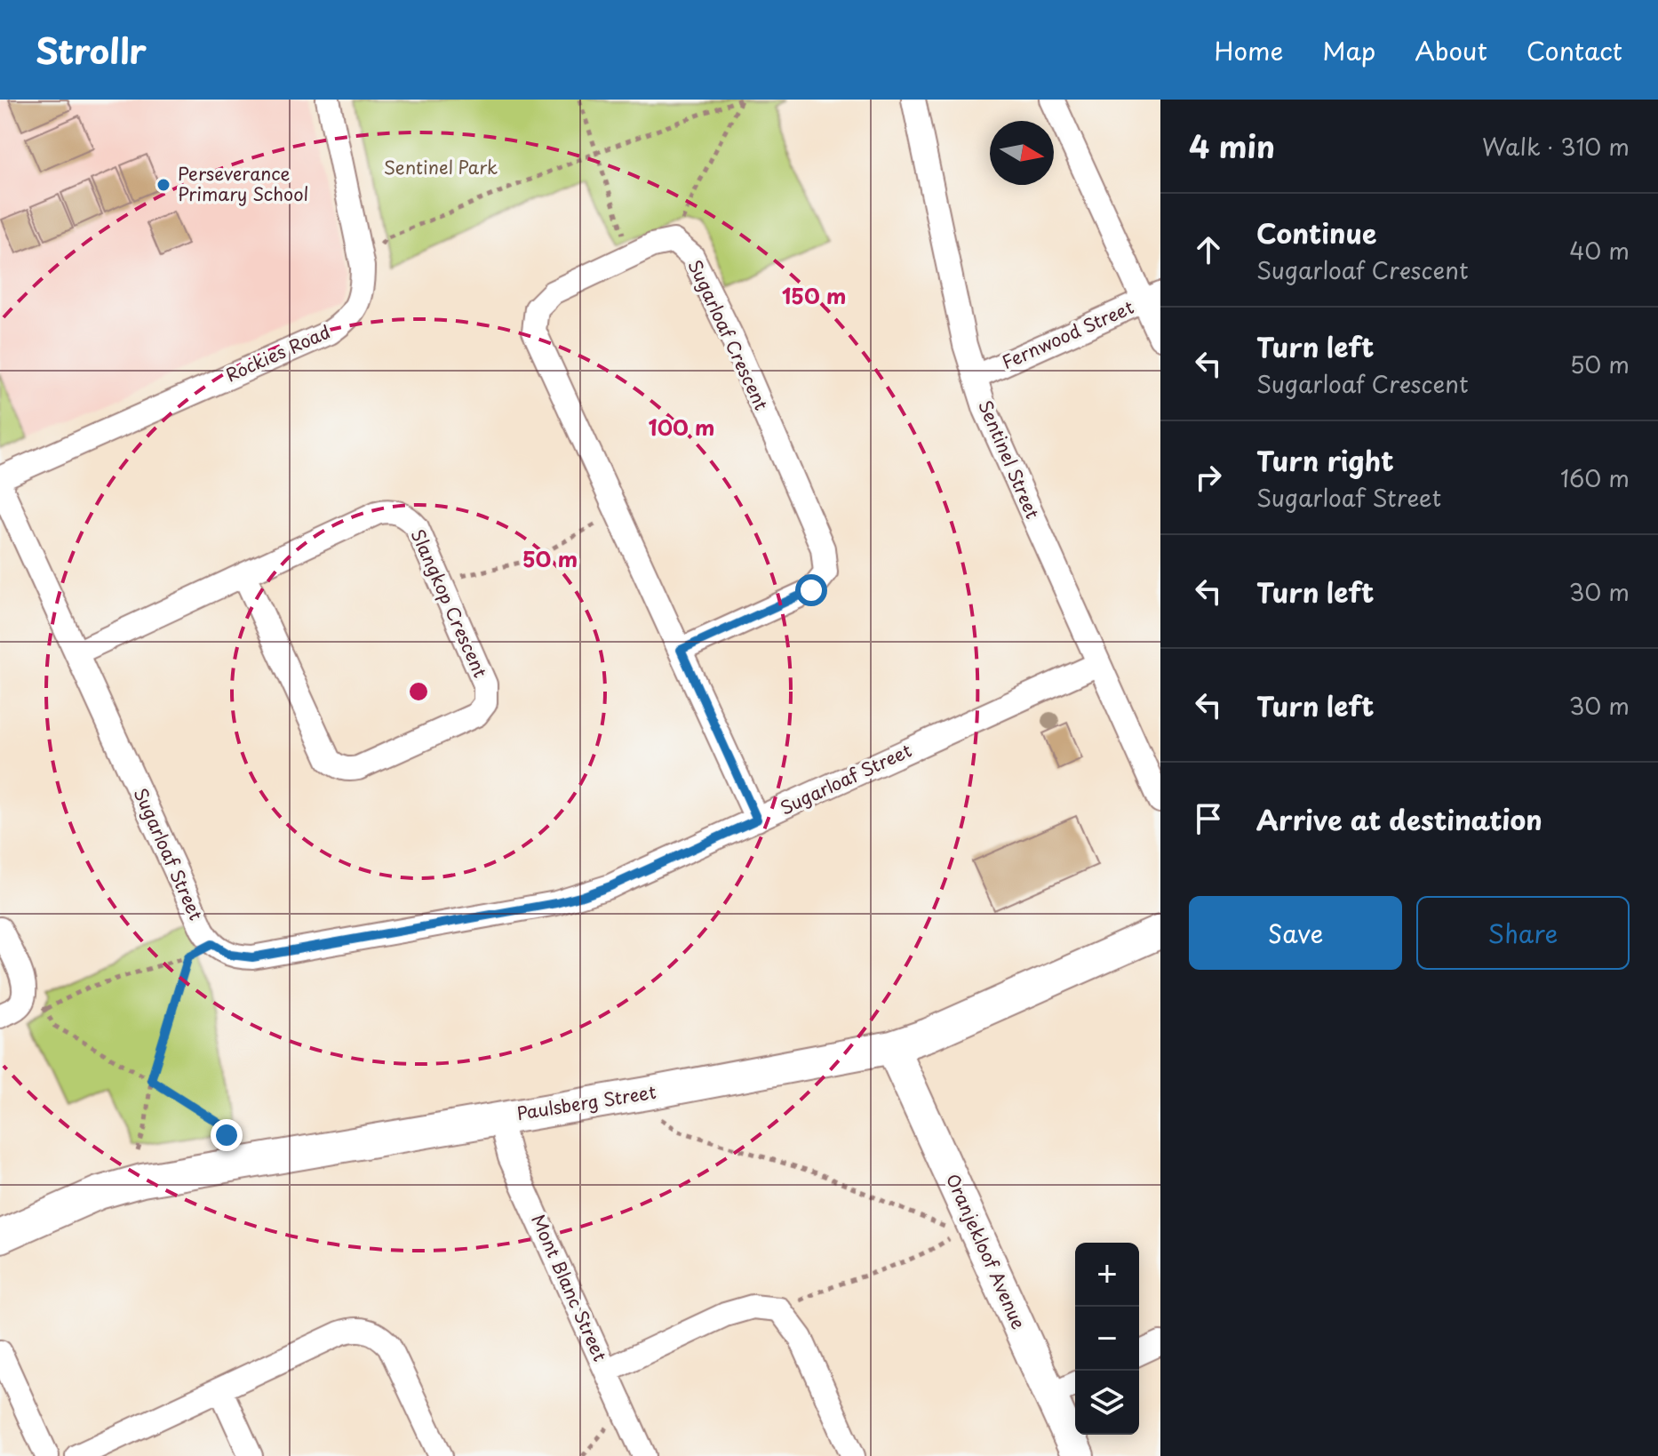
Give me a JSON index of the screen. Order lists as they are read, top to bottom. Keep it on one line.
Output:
{"streets":{"street":["Sugarloaf Crescent","Fernwood Street","Rockies Road","Sentinel Street","Slangkop Crescent","Sugarloaf Street","Paulsberg Street","Oranjekloof Avenue","Mont Blanc Street"]},"crossings":[["Sugarloaf Crescent","Sugarloaf Street"],["Fernwood Street","Sentinel Street"],["Sentinel Street","Sugarloaf Street"],["Slangkop Crescent","Sugarloaf Street"],["Paulsberg Street","Oranjekloof Avenue"],["Paulsberg Street","Mont Blanc Street"]],"parks":["Sentinel Park"],"places":["Perseverance Primary School"],"north":"right","page":{"header":"Strollr","nav":["Home","Map","About","Contact"],"heading":["4 min","Walk · 310 m"],"list":[["Continue","Sugarloaf Crescent","40 m"],["Turn left","Sugarloaf Crescent","50 m"],["Turn right","Sugarloaf Street","160 m"],["Turn left","30 m"],["Turn left","30 m"],"Arrive at destination"],"buttons":["Save","Share"],"map_buttons":["+","−"]},"rings":["150 m","100 m","50 m"]}
